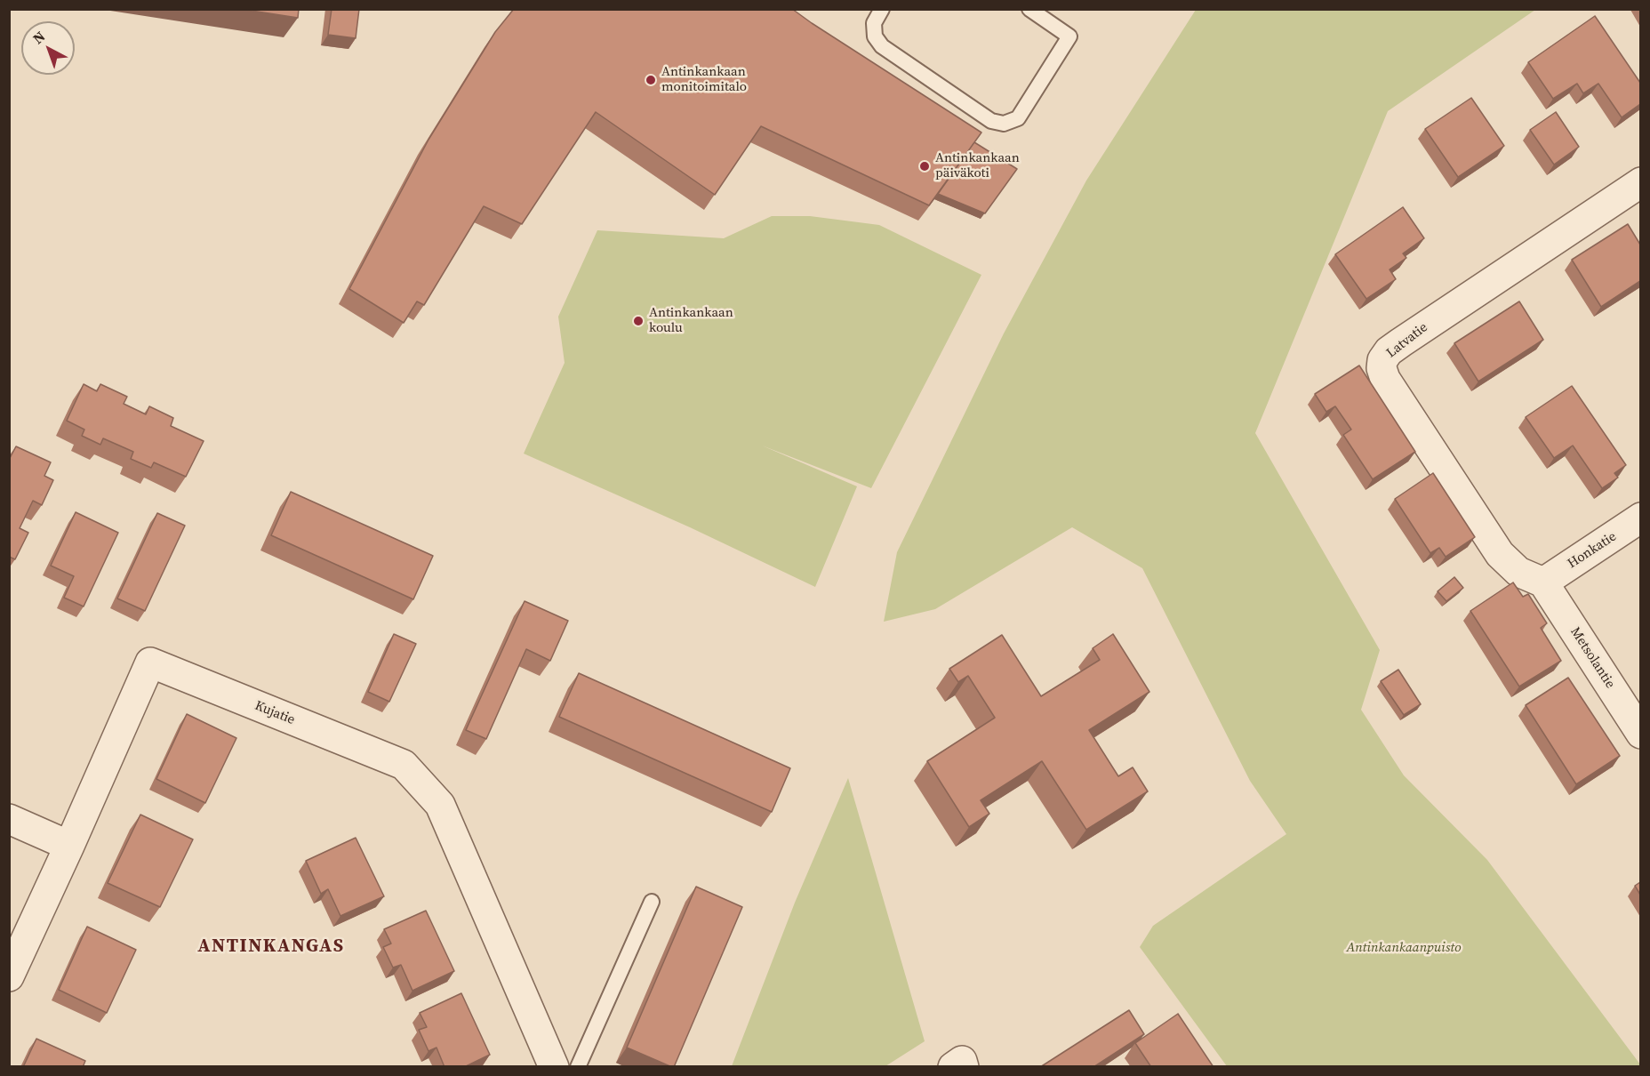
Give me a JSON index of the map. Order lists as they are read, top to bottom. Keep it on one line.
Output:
{"streets":{"street":["Latvatie","Honkatie","Metsolantie","Kujatie"]},"crossings":[["Latvatie","Honkatie"],["Latvatie","Metsolantie"],["Honkatie","Metsolantie"]],"districts":["ANTINKANGAS"],"parks":["Antinkankaanpuisto"],"places":["Antinkankaan monitoimitalo","Antinkankaan päiväkoti","Antinkankaan koulu"],"north":"top left"}
